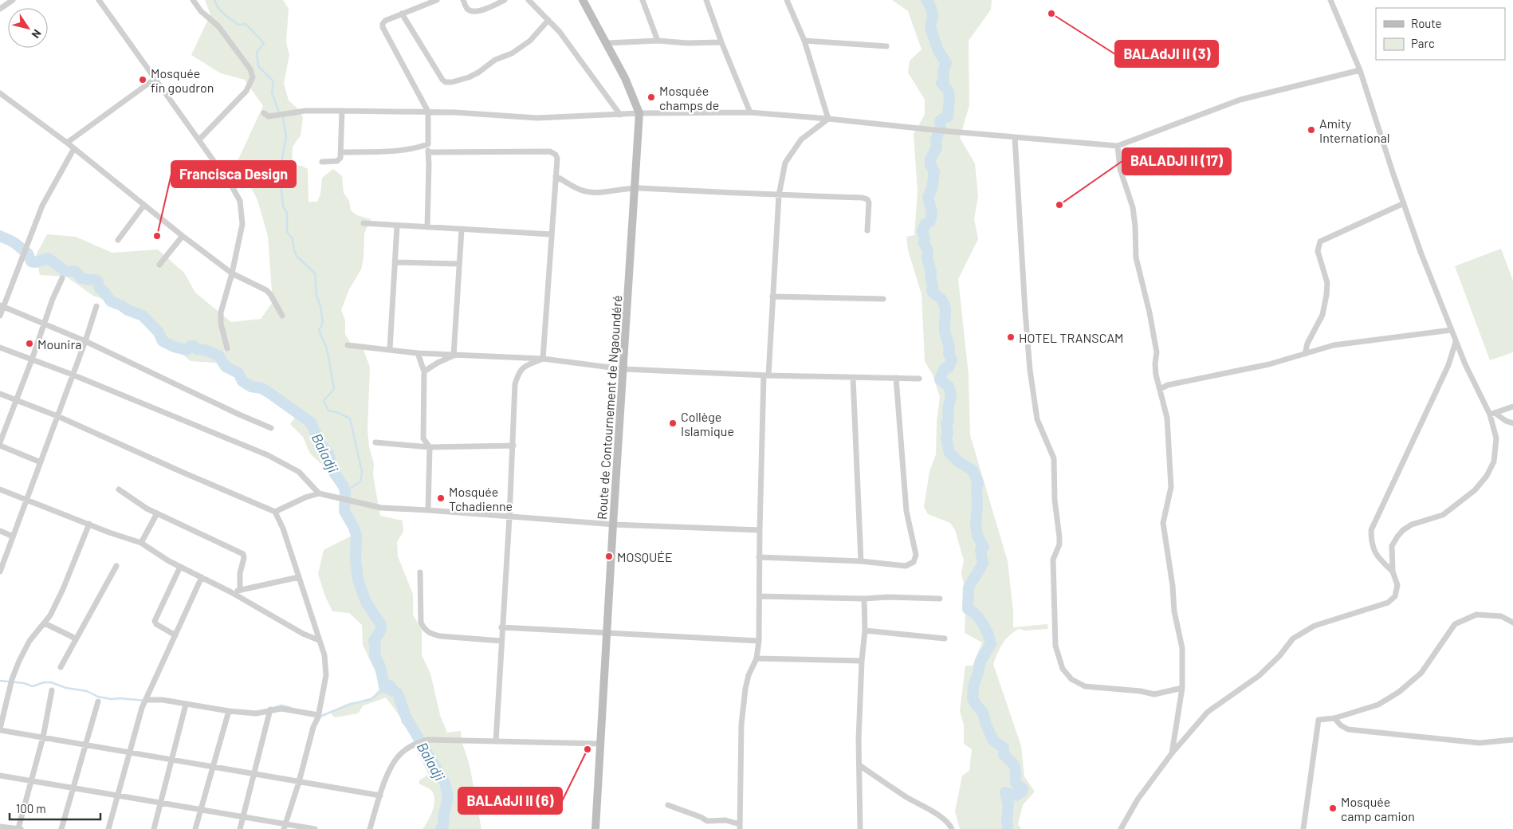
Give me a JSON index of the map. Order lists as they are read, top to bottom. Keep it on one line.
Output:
{"streets":{"street":["Route de Contournement de Ngaoundéré"]},"water":["Baladji"],"places":["BALAdJI II (3)","Mosquée fin goudron","Mosquée champs de","Amity International","BALADJI II (17)","Francisca Design","HOTEL TRANSCAM","Mounira","Collège Islamique","Mosquée Tchadienne","MOSQUÉE","BALAdJI II (6)","Mosquée camp camion"],"legend":["Route","Parc"],"scale_bar":"100 m","north":"bottom right"}
